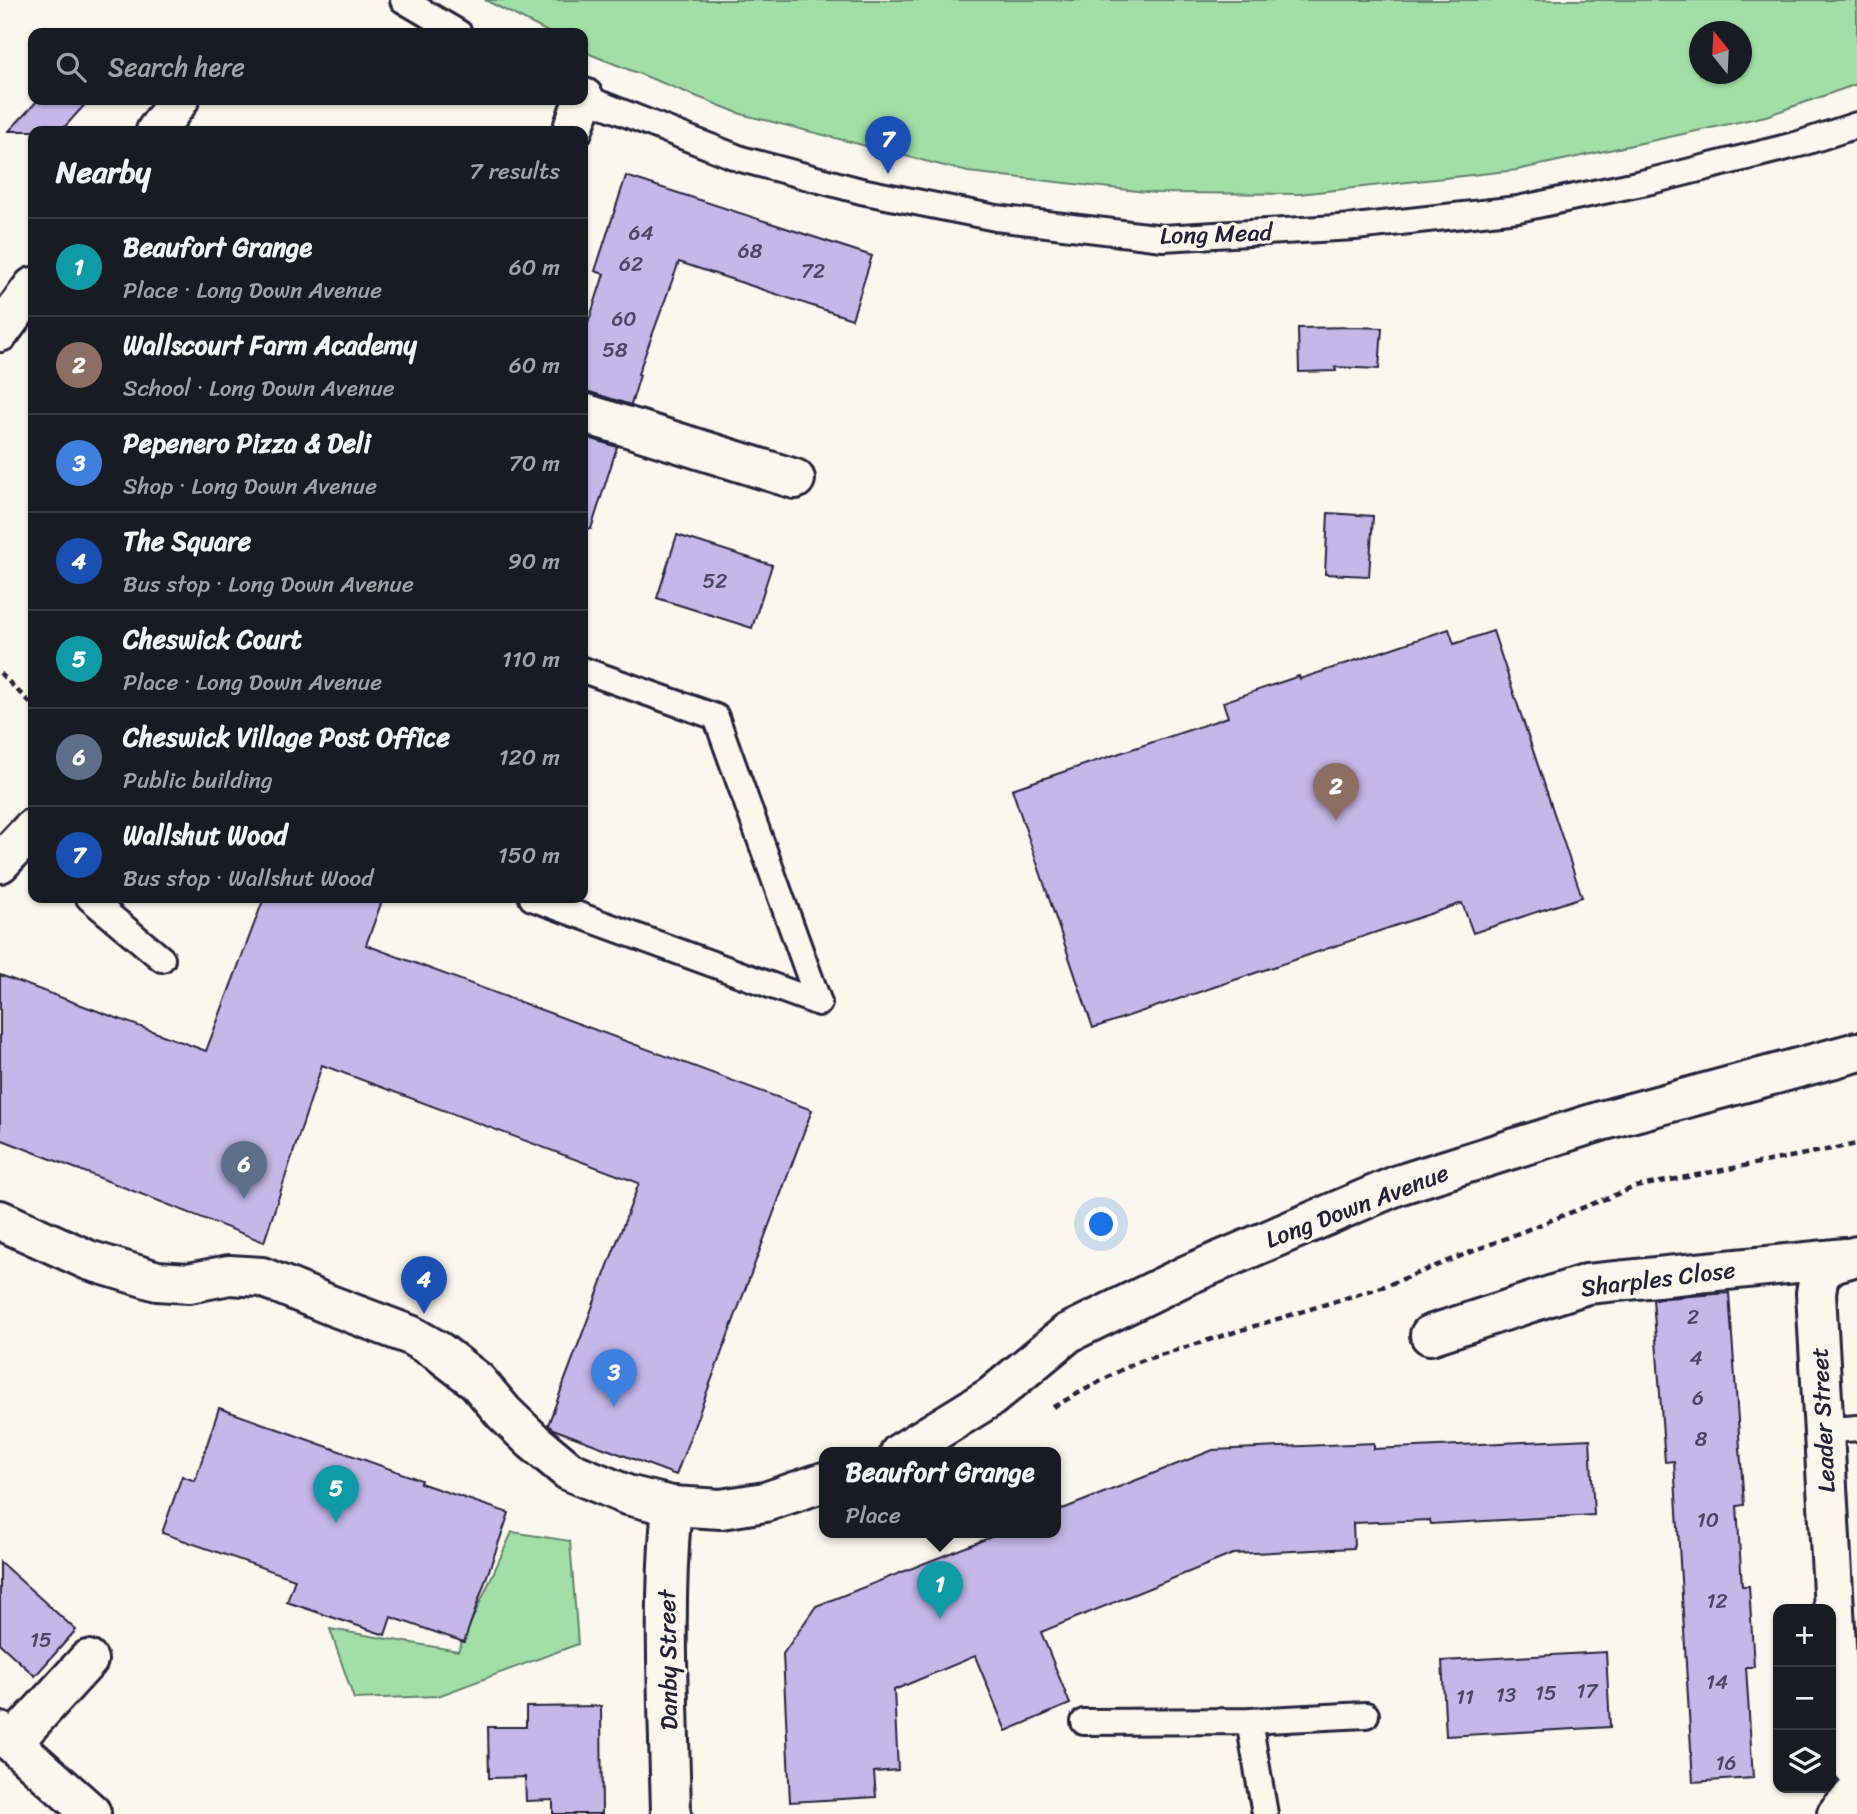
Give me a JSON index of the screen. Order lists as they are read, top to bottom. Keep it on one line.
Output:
{"streets":{"street":["Long Down Avenue","Sharples Close","Leader Street","Danby Street"],"lane":["Long Mead"]},"crossings":[["Sharples Close","Leader Street"]],"house_numbers":["64","68","62","72","60","58","52","2","4","6","8","10","12","15","14","17","15","13","11","16"],"north":"top","page":{"search":"Search here","pins":["7","2","6","4","3","5","1"],"heading":["Nearby","7 results"],"list":[{"mark":"1","name":"Beaufort Grange","note":"Place · Long Down Avenue","value":"60 m"},{"mark":"2","name":"Wallscourt Farm Academy","note":"School · Long Down Avenue","value":"60 m"},{"mark":"3","name":"Pepenero Pizza & Deli","note":"Shop · Long Down Avenue","value":"70 m"},{"mark":"4","name":"The Square","note":"Bus stop · Long Down Avenue","value":"90 m"},{"mark":"5","name":"Cheswick Court","note":"Place · Long Down Avenue","value":"110 m"},{"mark":"6","name":"Cheswick Village Post Office","note":"Public building","value":"120 m"},{"mark":"7","name":"Wallshut Wood","note":"Bus stop · Wallshut Wood","value":"150 m"}],"popup":["Beaufort Grange","Place"],"map_buttons":["+","−"]}}
